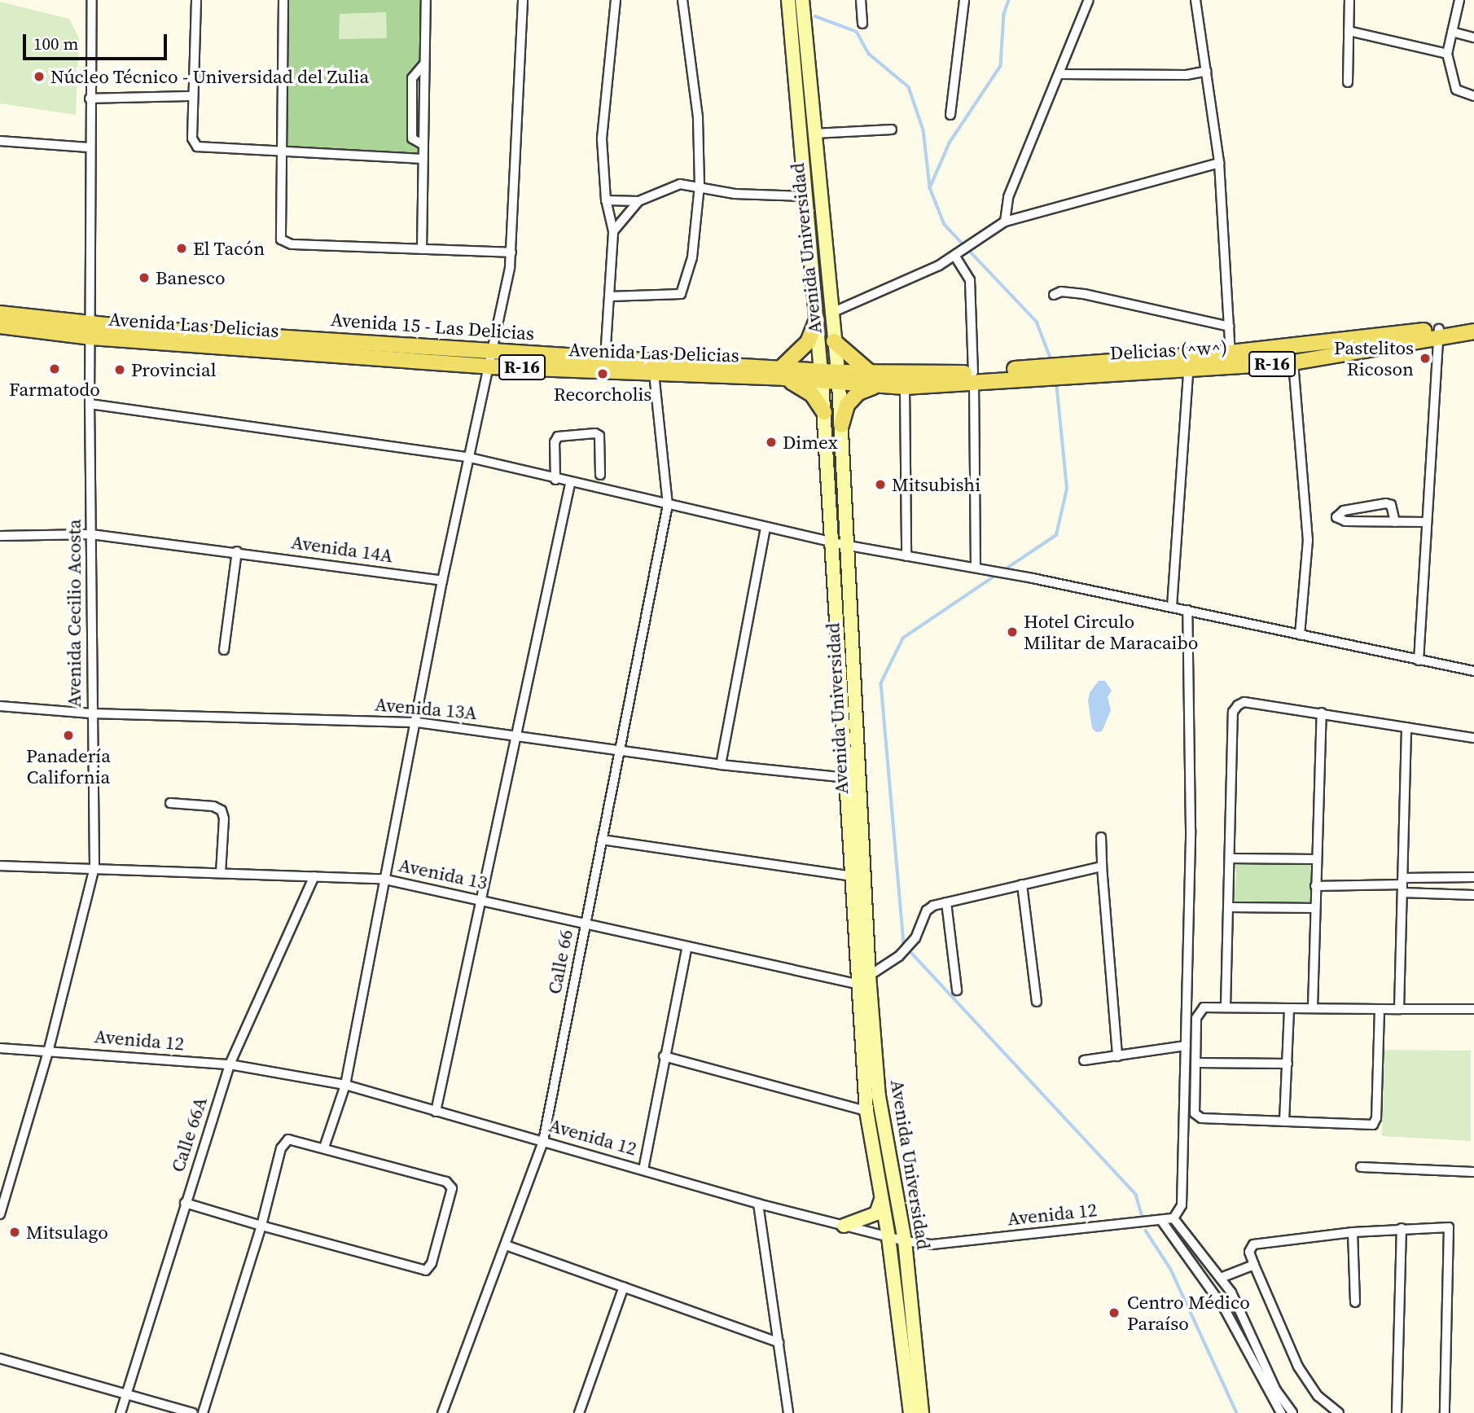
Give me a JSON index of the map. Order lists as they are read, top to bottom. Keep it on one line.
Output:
{"streets":{"main road":["Avenida Las Delicias","Avenida 15 - Las Delicias","Delicias (^w^)","R-16"],"street":["Avenida Universidad","Avenida 14A","Avenida Cecilio Acosta","Avenida 13A","Avenida 13","Calle 66","Avenida 12","Calle 66A"]},"crossings":[["Avenida Universidad","Avenida Las Delicias"],["Avenida Universidad","Avenida 13A"],["Avenida Universidad","Avenida 13"],["Avenida Universidad","Avenida 12"],["Avenida Las Delicias","Avenida 15 - Las Delicias"],["Avenida Las Delicias","Delicias (^w^)"],["Avenida Las Delicias","R-16"],["Avenida Las Delicias","Avenida Cecilio Acosta"],["Avenida Las Delicias","Calle 66"],["Avenida 15 - Las Delicias","Avenida Cecilio Acosta"],["Avenida 14A","Avenida Cecilio Acosta"],["Avenida Cecilio Acosta","Avenida 13A"],["Avenida Cecilio Acosta","Avenida 13"],["Avenida Cecilio Acosta","Avenida 12"],["Avenida 13A","Calle 66"],["Avenida 13","Calle 66"],["Avenida 13","Calle 66A"],["Calle 66","Avenida 12"],["Avenida 12","Calle 66A"]],"places":["Núcleo Técnico - Universidad del Zulia","El Tacón","Banesco","Pastelitos Ricoson","Farmatodo","Provincial","Recorcholis","Dimex","Mitsubishi","Hotel Circulo Militar de Maracaibo","Panadería California","Mitsulago","Centro Médico Paraíso"],"scale_bar":"100 m"}
